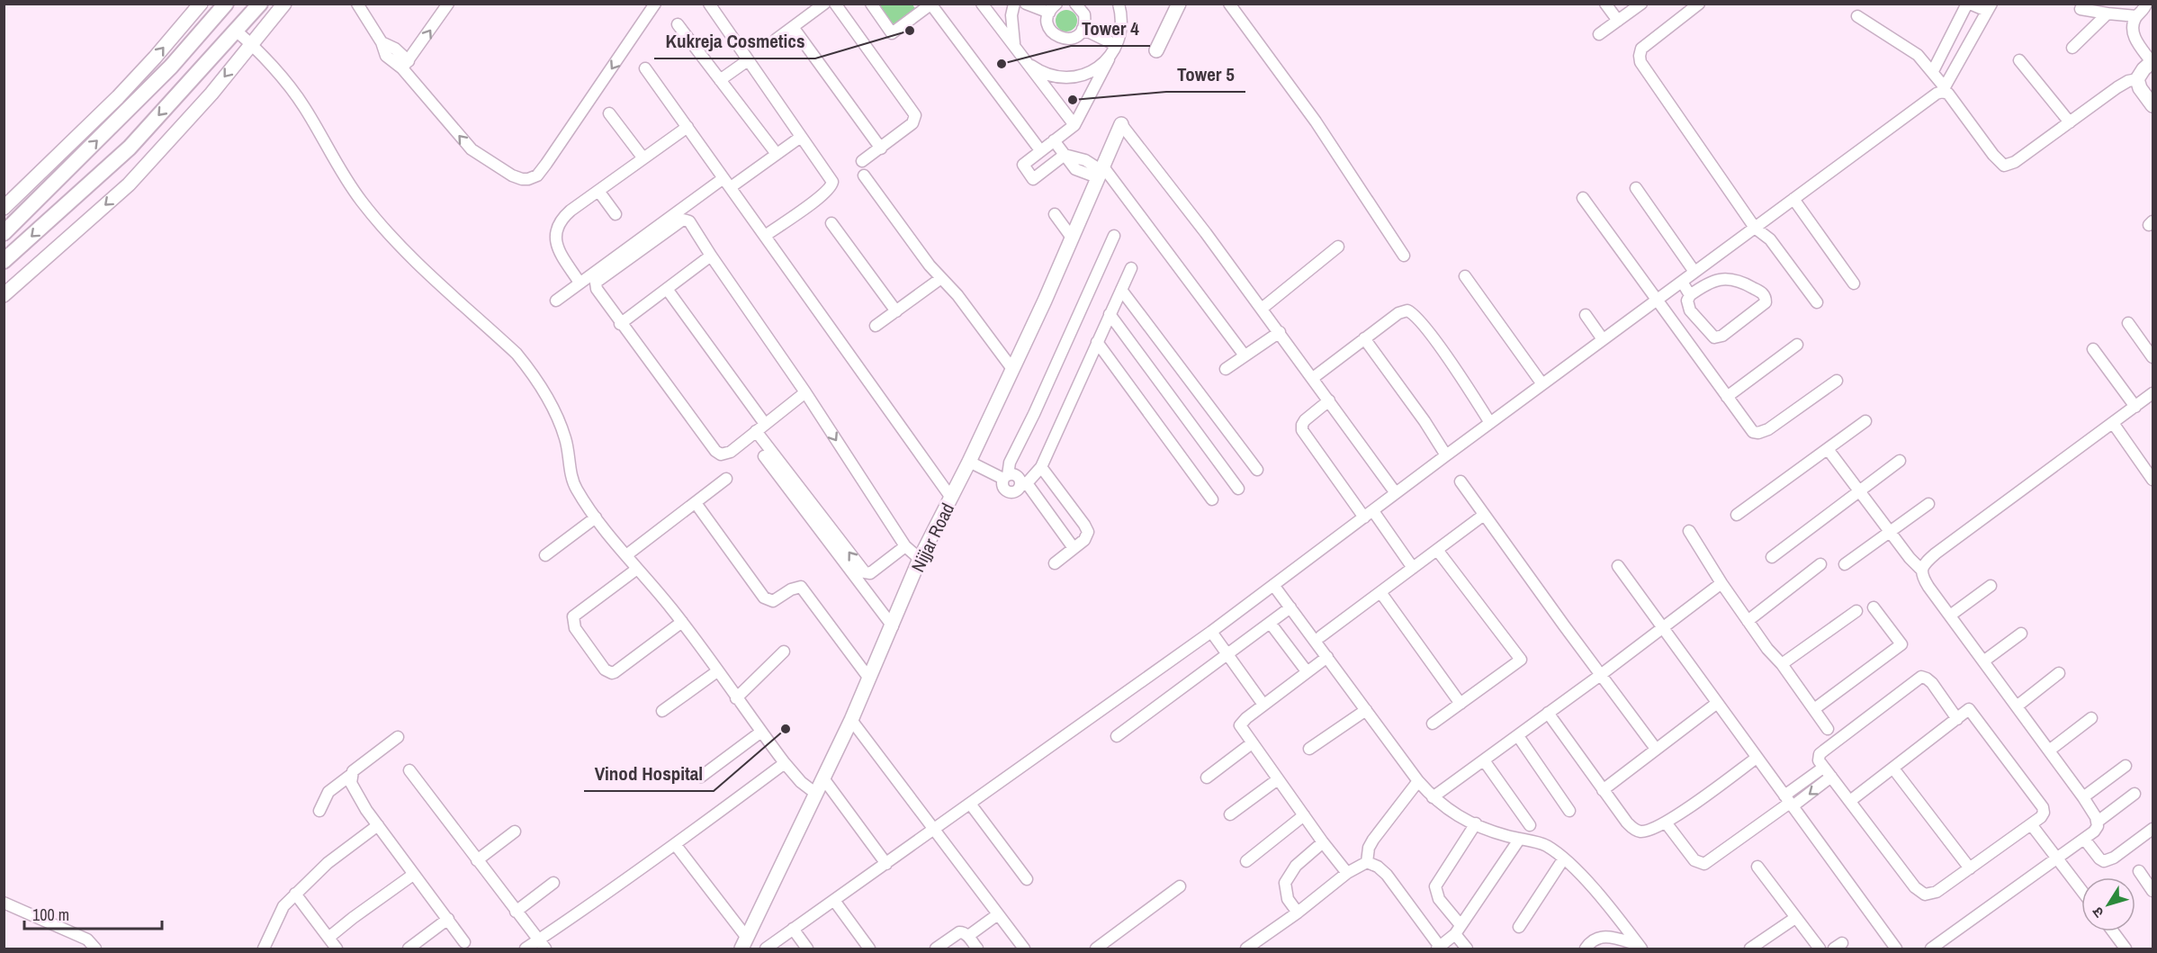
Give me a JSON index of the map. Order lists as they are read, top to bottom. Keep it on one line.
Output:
{"streets":{"street":["Nijjar Road"]},"places":["Kukreja Cosmetics","Tower 4","Tower 5","Vinod Hospital"],"scale_bar":"100 m","north":"bottom left"}
